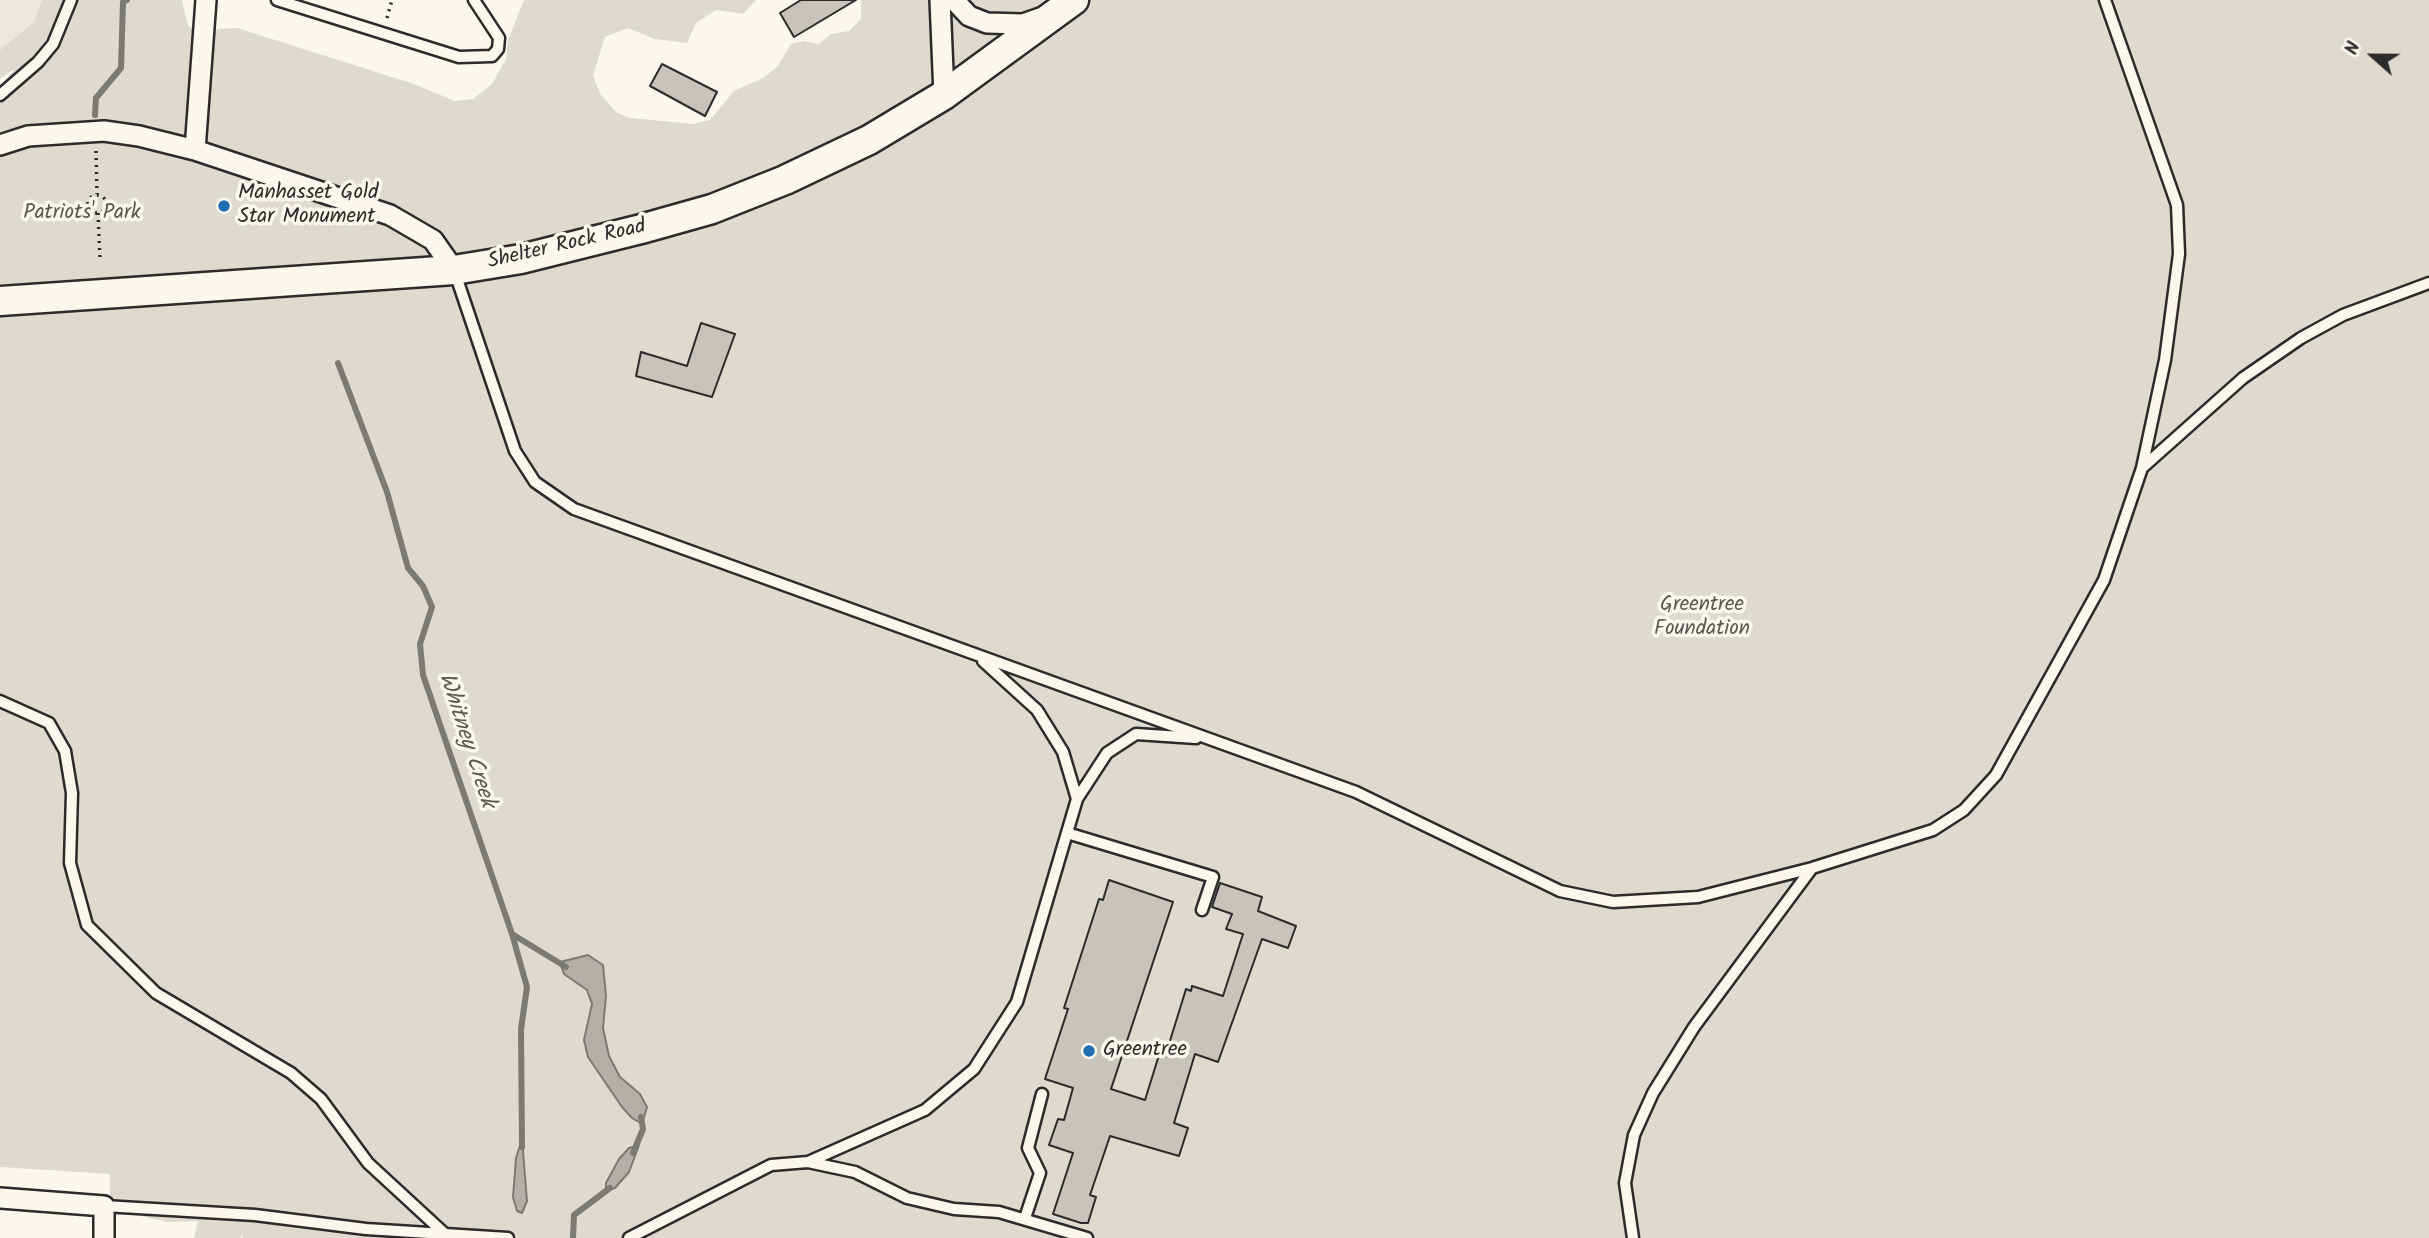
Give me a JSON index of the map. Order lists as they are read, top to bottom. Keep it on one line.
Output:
{"streets":{"main road":["Shelter Rock Road"]},"water":["Whitney Creek"],"parks":["Patriots' Park","Greentree Foundation"],"places":["Manhasset Gold Star Monument","Greentree"],"north":"left"}
